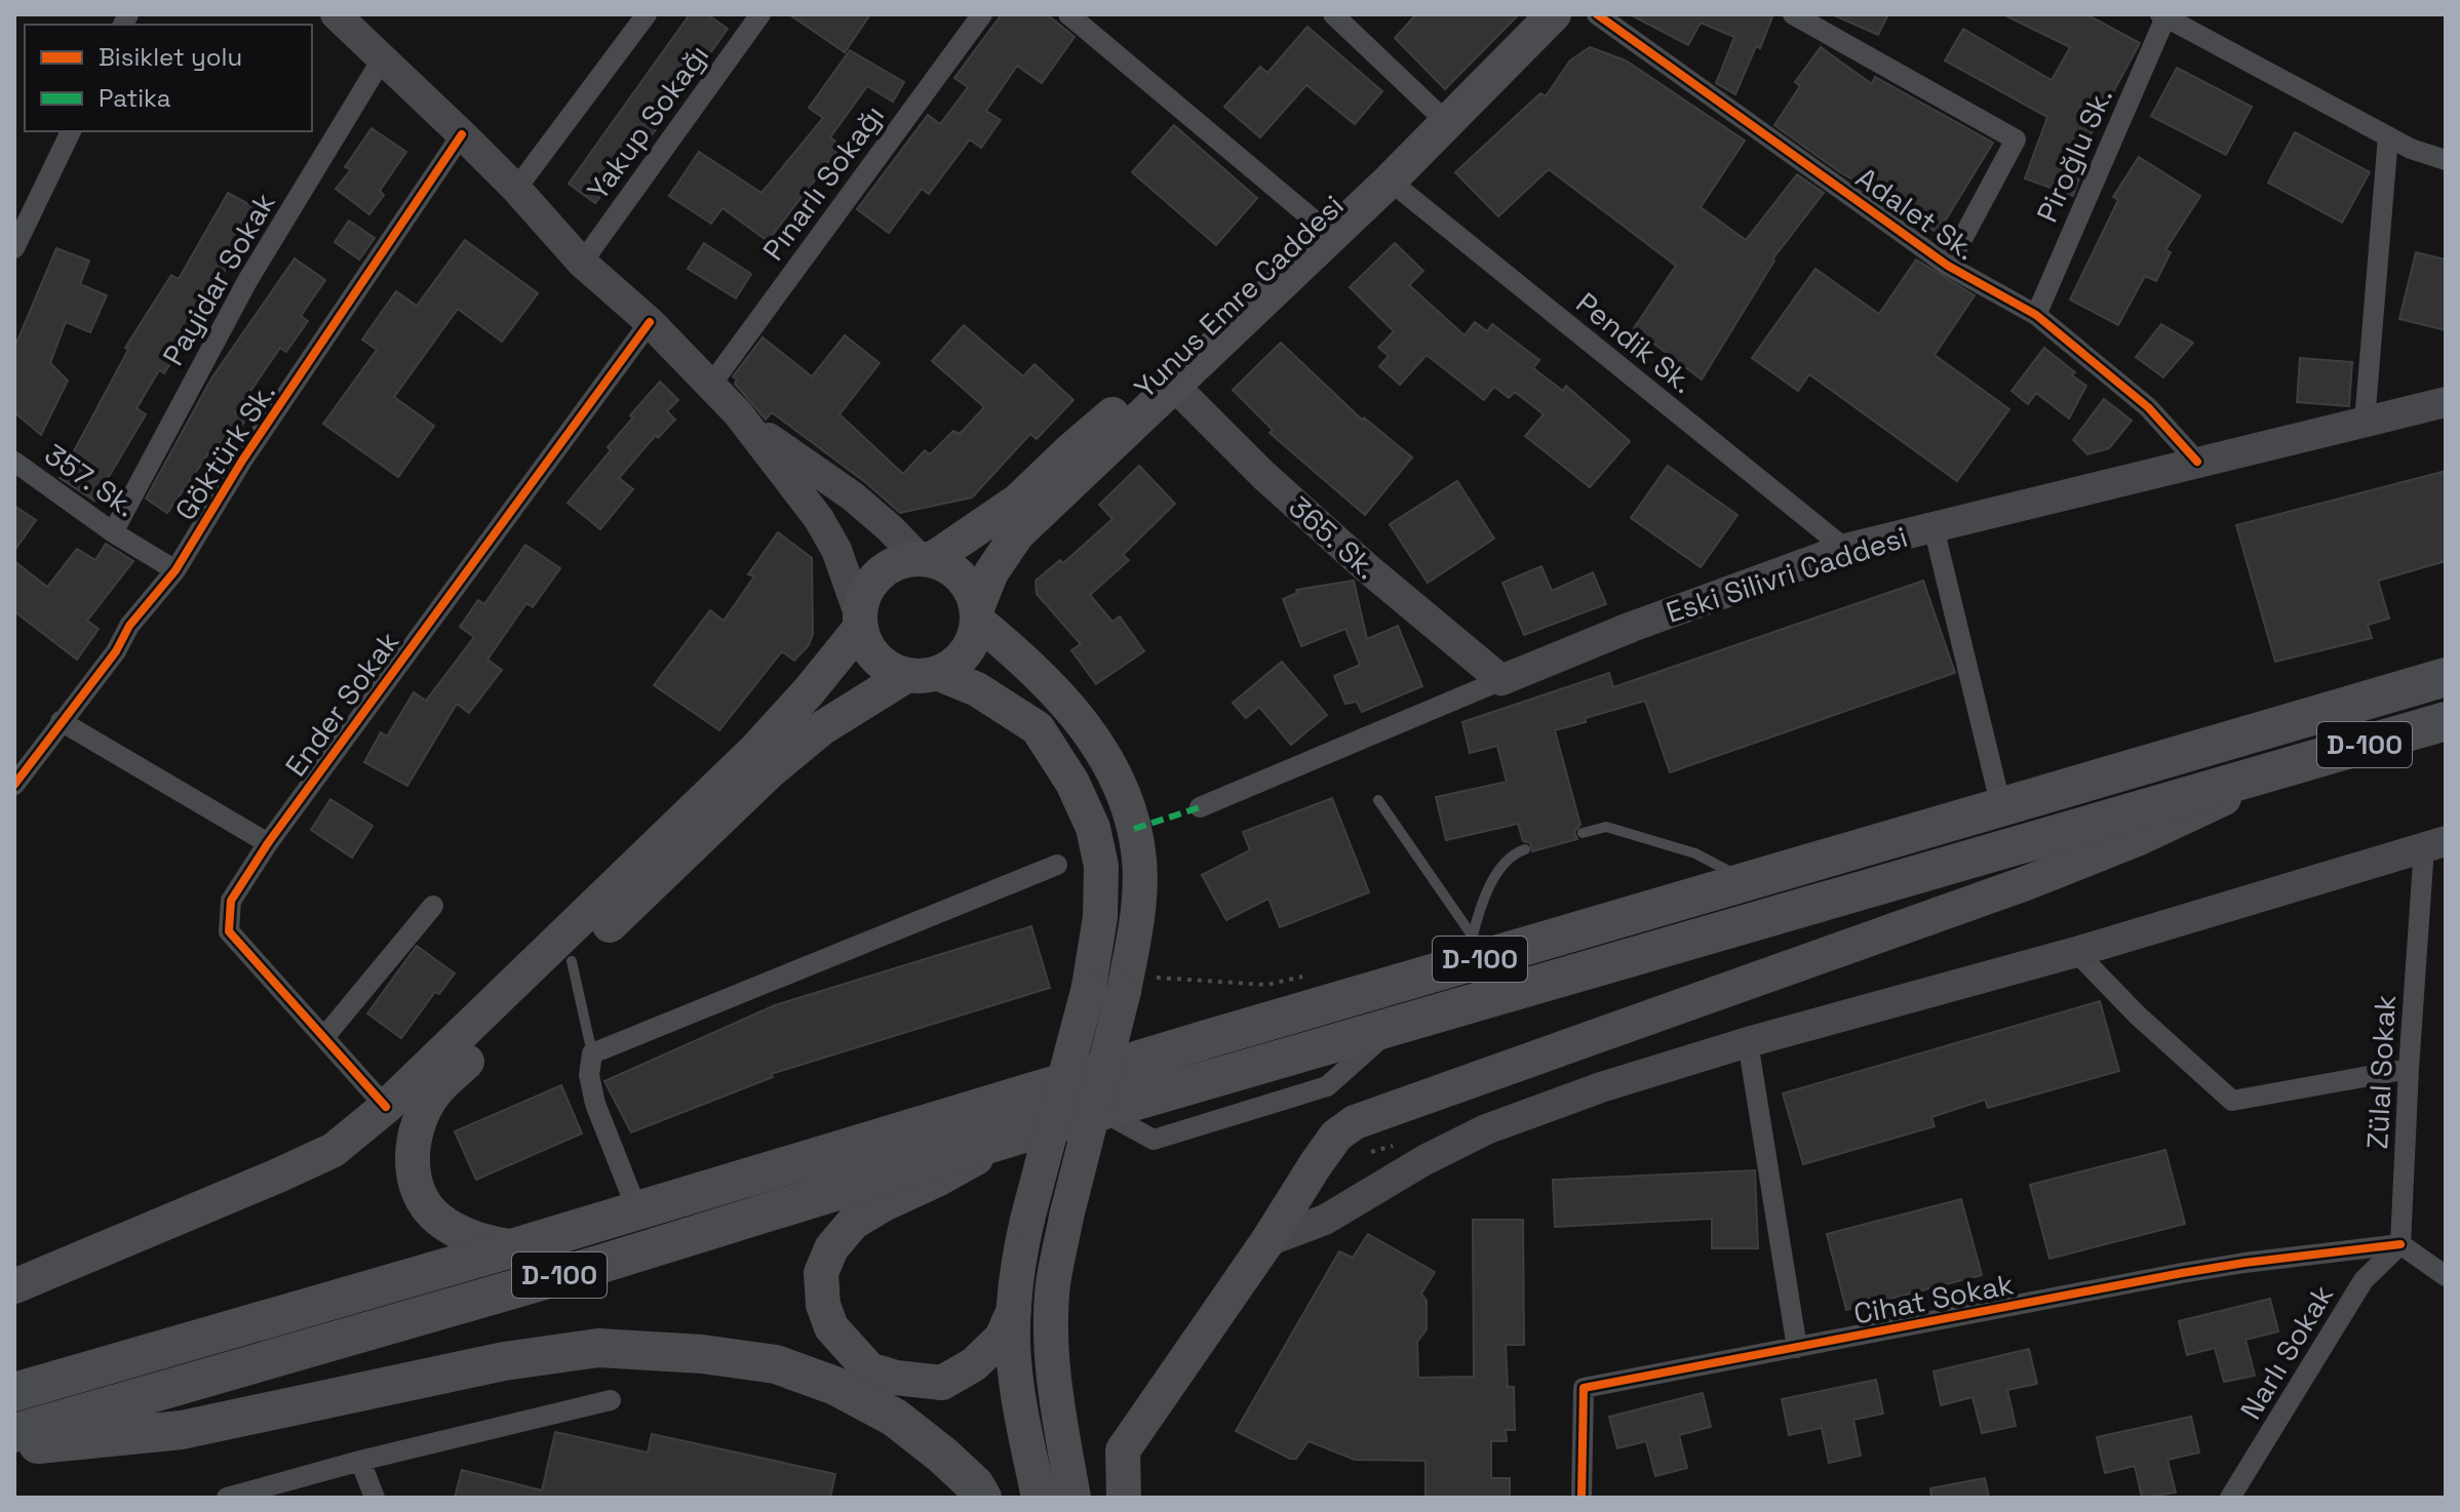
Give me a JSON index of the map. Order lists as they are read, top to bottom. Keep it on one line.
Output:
{"streets":{"highway":["D-100"],"main road":["Yunus Emre Caddesi","365. Sk.","Eski Silivri Caddesi"],"street":["Yakup Sokağı","Piroğlu Sk.","Pınarlı Sokağı","Adalet Sk.","Payidar Sokak","Pendik Sk.","Göktürk Sk.","357. Sk.","Ender Sokak","Zülal Sokak","Cihat Sokak","Narlı Sokak"]},"crossings":[["Piroğlu Sk.","Adalet Sk."],["Adalet Sk.","Eski Silivri Caddesi"],["Payidar Sokak","357. Sk."],["Yunus Emre Caddesi","365. Sk."],["Pendik Sk.","Eski Silivri Caddesi"],["Göktürk Sk.","357. Sk."],["365. Sk.","Eski Silivri Caddesi"],["Zülal Sokak","Cihat Sokak"],["Zülal Sokak","Narlı Sokak"],["Cihat Sokak","Narlı Sokak"]],"legend":["Bisiklet yolu","Patika"]}
